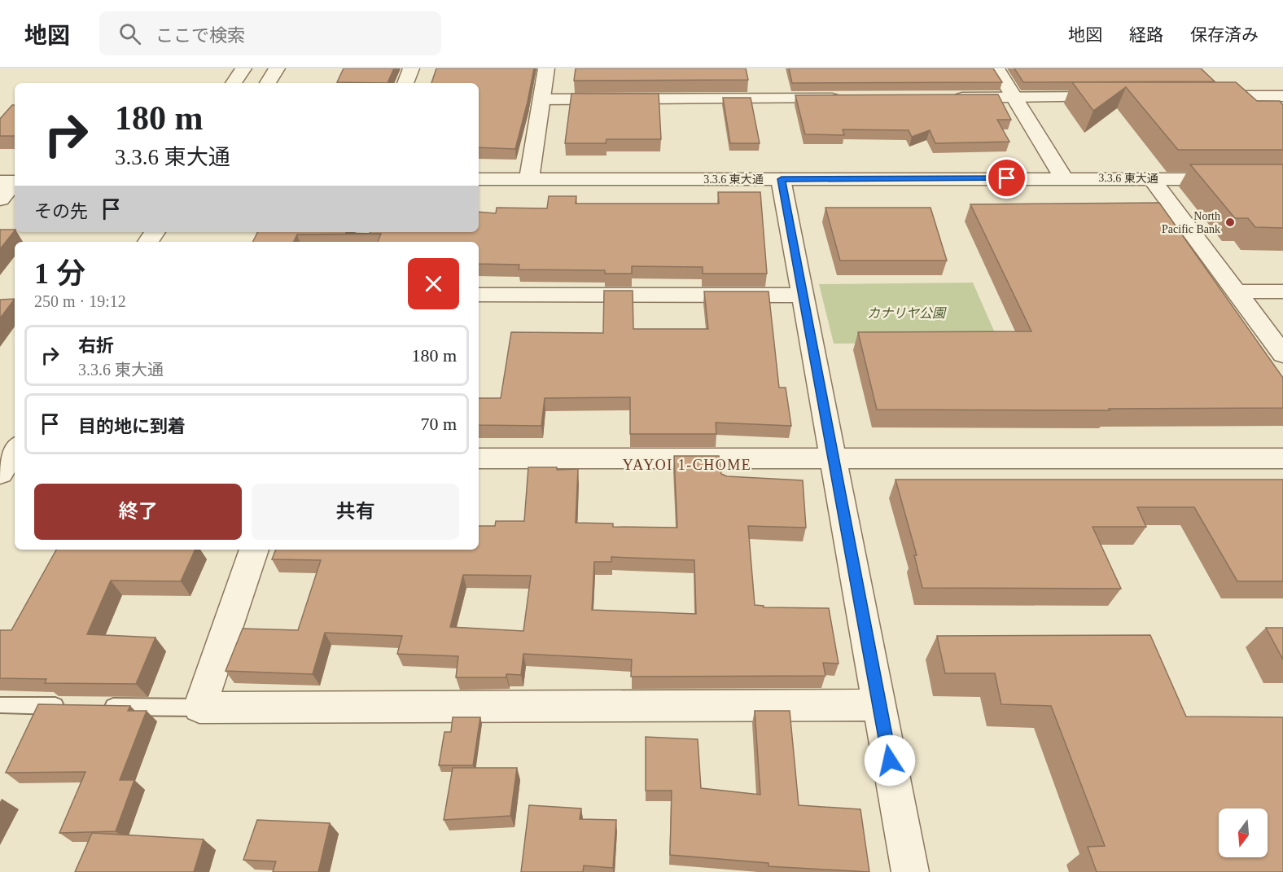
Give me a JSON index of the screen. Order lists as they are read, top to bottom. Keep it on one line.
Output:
{"streets":{"street":["3.3.6 東大通"]},"districts":["YAYOI 1-CHOME"],"parks":["カナリヤ公園"],"places":["North Pacific Bank"],"north":"bottom","page":{"header":"地図","search":"ここで検索","nav":["地図","経路","保存済み"],"turn":["180 m","3.3.6 東大通"],"then":"その先","heading":["1 分","250 m · 19:12"],"list":[{"name":"右折","note":"3.3.6 東大通","value":"180 m"},{"name":"目的地に到着","value":"70 m"}],"buttons":["終了","共有"]}}
